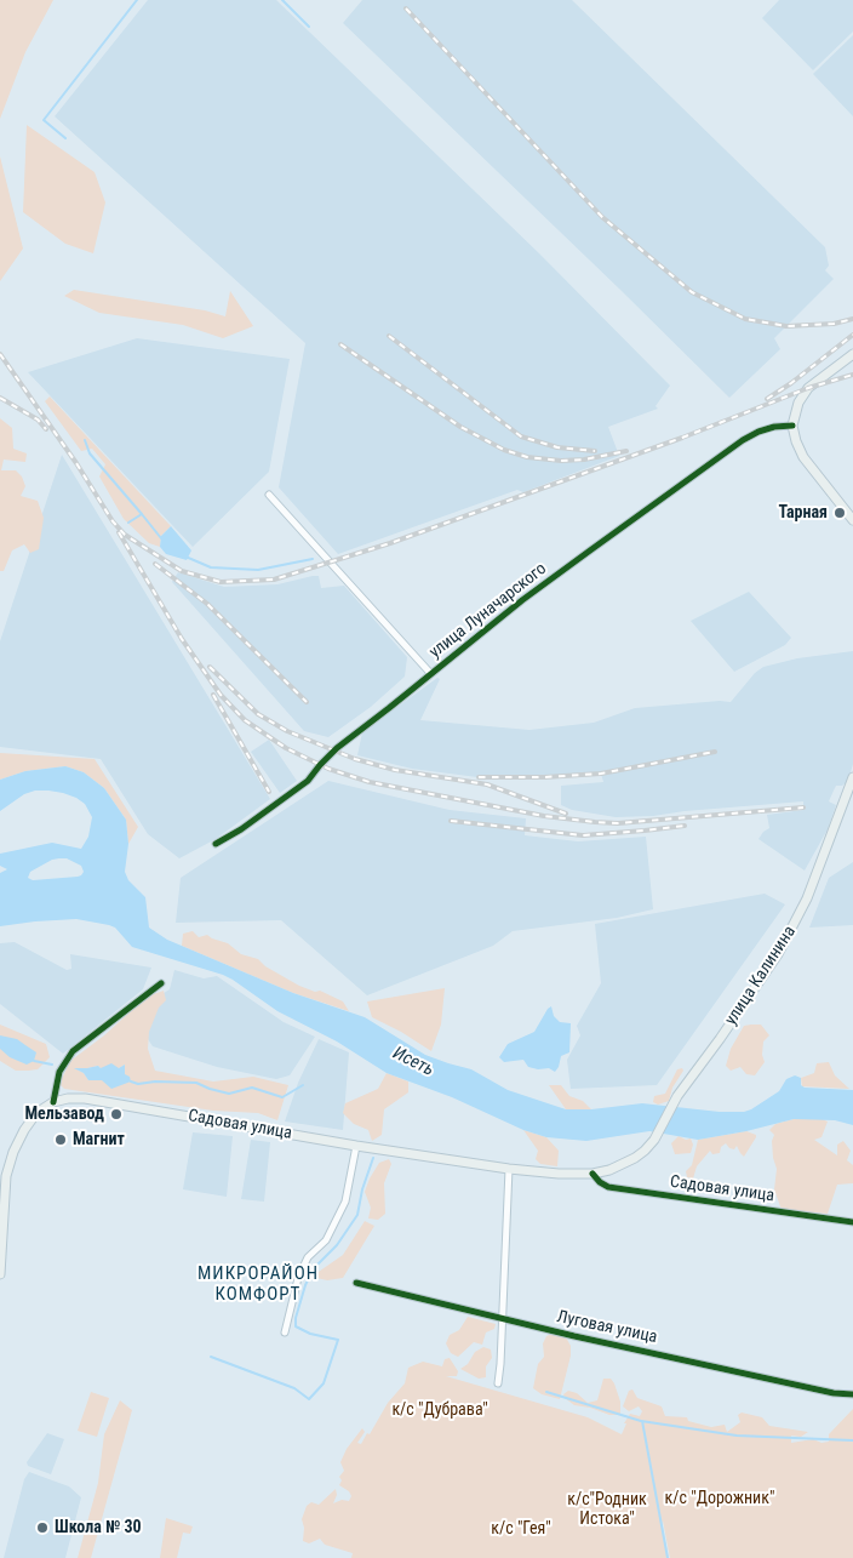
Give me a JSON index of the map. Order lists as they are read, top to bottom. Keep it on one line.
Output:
{"streets":{"main road":["улица Калинина","Садовая улица"],"street":["улица Луначарского","Луговая улица"]},"crossings":[["улица Калинина","Садовая улица"]],"districts":["МИКРОРАЙОН КОМФОРТ"],"water":["Исеть"],"parks":["к/с \"Дубрава\"","к/с \"Дорожник\"","к/с\"Родник Истока\"","к/с \"Гея\""],"places":["Тарная","Мельзавод","Магнит","Школа № 30"]}
